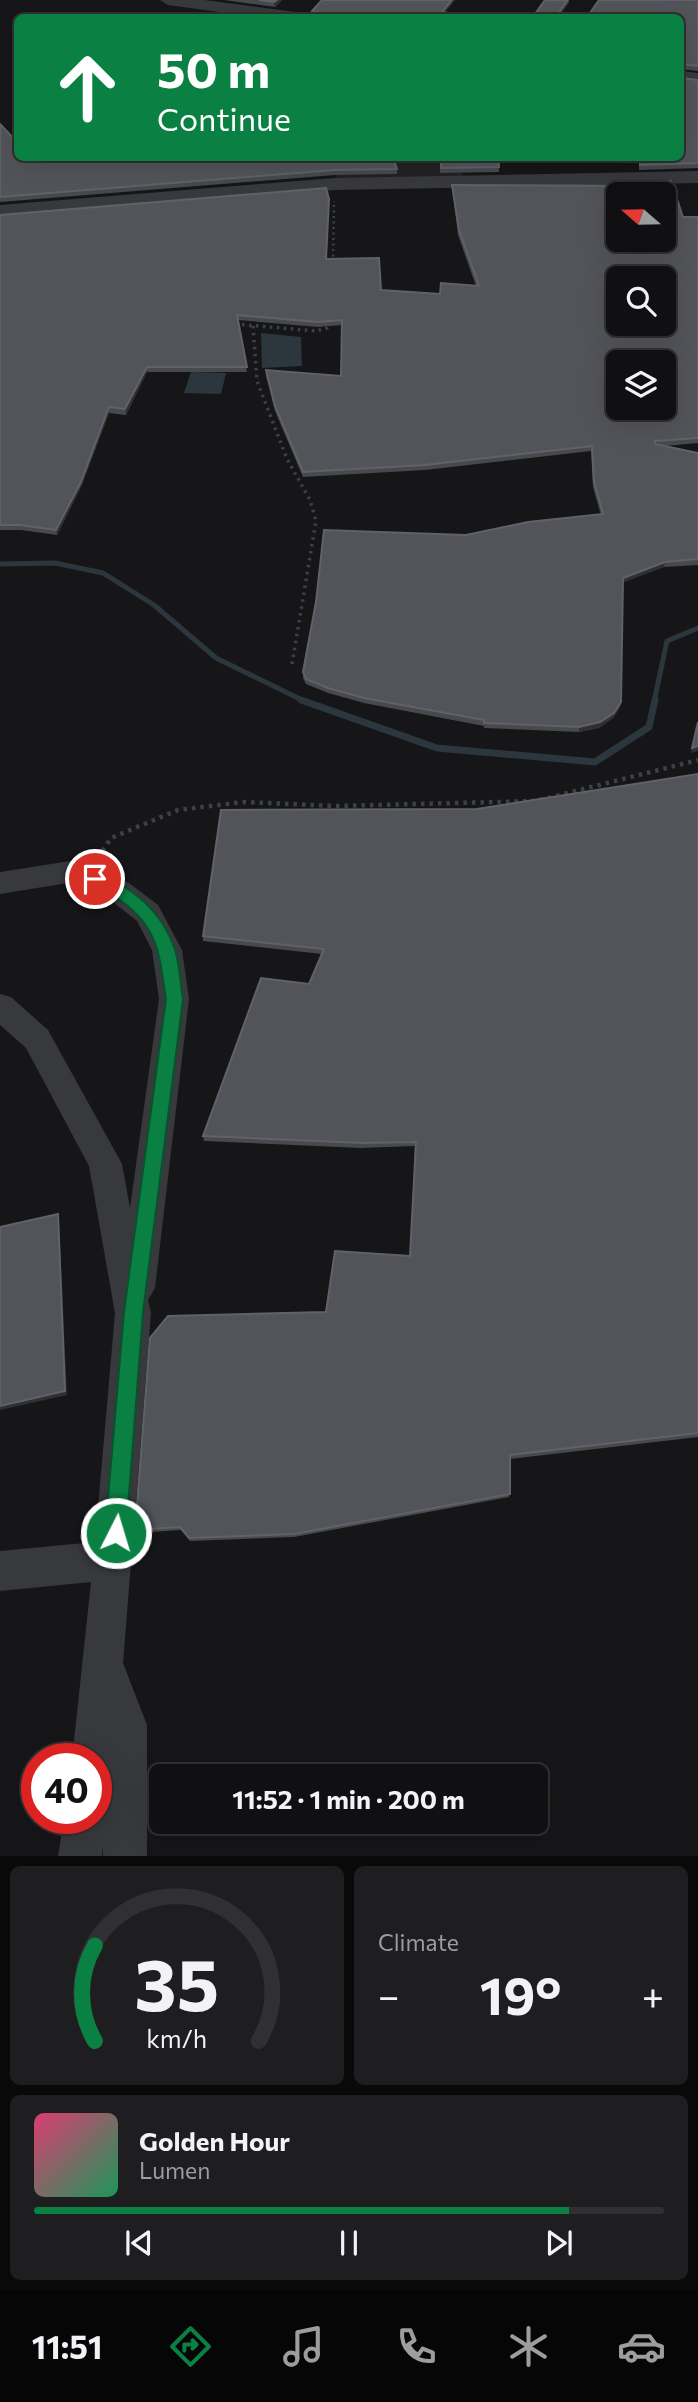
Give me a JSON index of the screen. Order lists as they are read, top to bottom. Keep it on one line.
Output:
{"north":"left","page":{"turn":["50 m","Continue"],"limit":"40","trip":"11:52 · 1 min · 200 m","tile":"Climate","heat":["−","19°","+"],"song":["Golden Hour","Lumen"],"tabs":"11:51","gauge":["35","km/h"]}}
